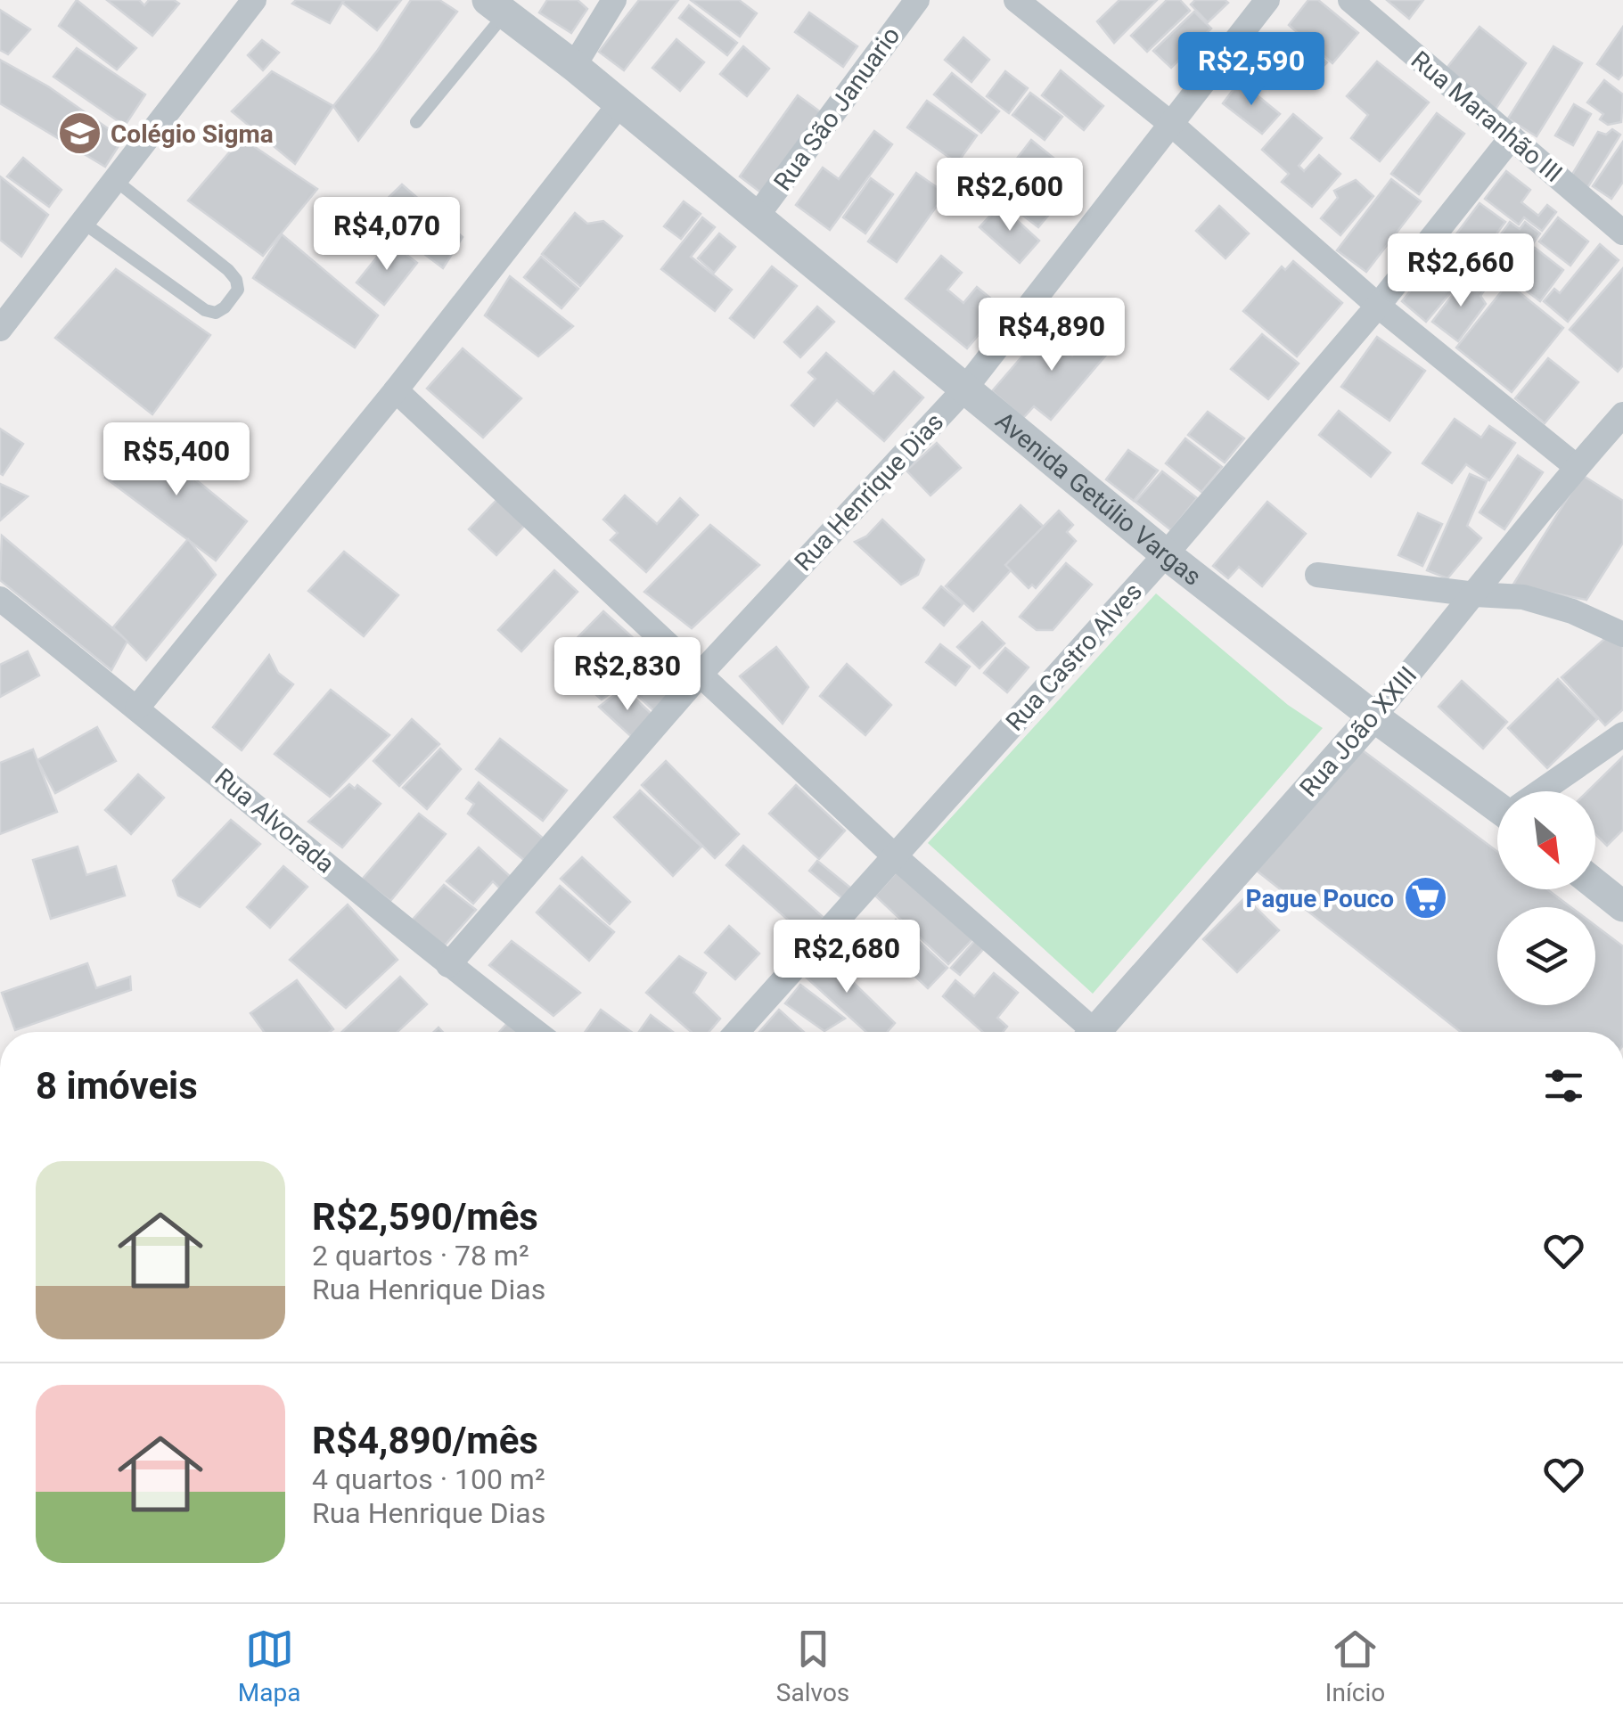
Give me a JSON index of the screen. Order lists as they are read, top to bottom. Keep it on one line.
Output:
{"streets":{"street":["Rua São Januario","Rua Maranhão III","Rua Henrique Dias","Avenida Getúlio Vargas","Rua Castro Alves","Rua João XXIII","Rua Alvorada"]},"crossings":[["Rua São Januario","Avenida Getúlio Vargas"],["Rua Maranhão III","Rua Castro Alves"],["Rua Henrique Dias","Avenida Getúlio Vargas"],["Rua Henrique Dias","Rua Alvorada"],["Avenida Getúlio Vargas","Rua Castro Alves"],["Avenida Getúlio Vargas","Rua João XXIII"]],"places":{"school or university":["Colégio Sigma"],"supermarket":["Pague Pouco"]},"north":"bottom right","page":{"price":["R$2,590","R$2,600","R$4,070","R$2,660","R$4,890","R$5,400","R$2,830","R$2,680"],"heading":"8 imóveis","list":[{"name":"R$2,590/mês","note":"2 quartos · 78 m² · Rua Henrique Dias"},{"name":"R$4,890/mês","note":"4 quartos · 100 m² · Rua Henrique Dias"}],"tabs":["Mapa","Salvos","Início"]}}
